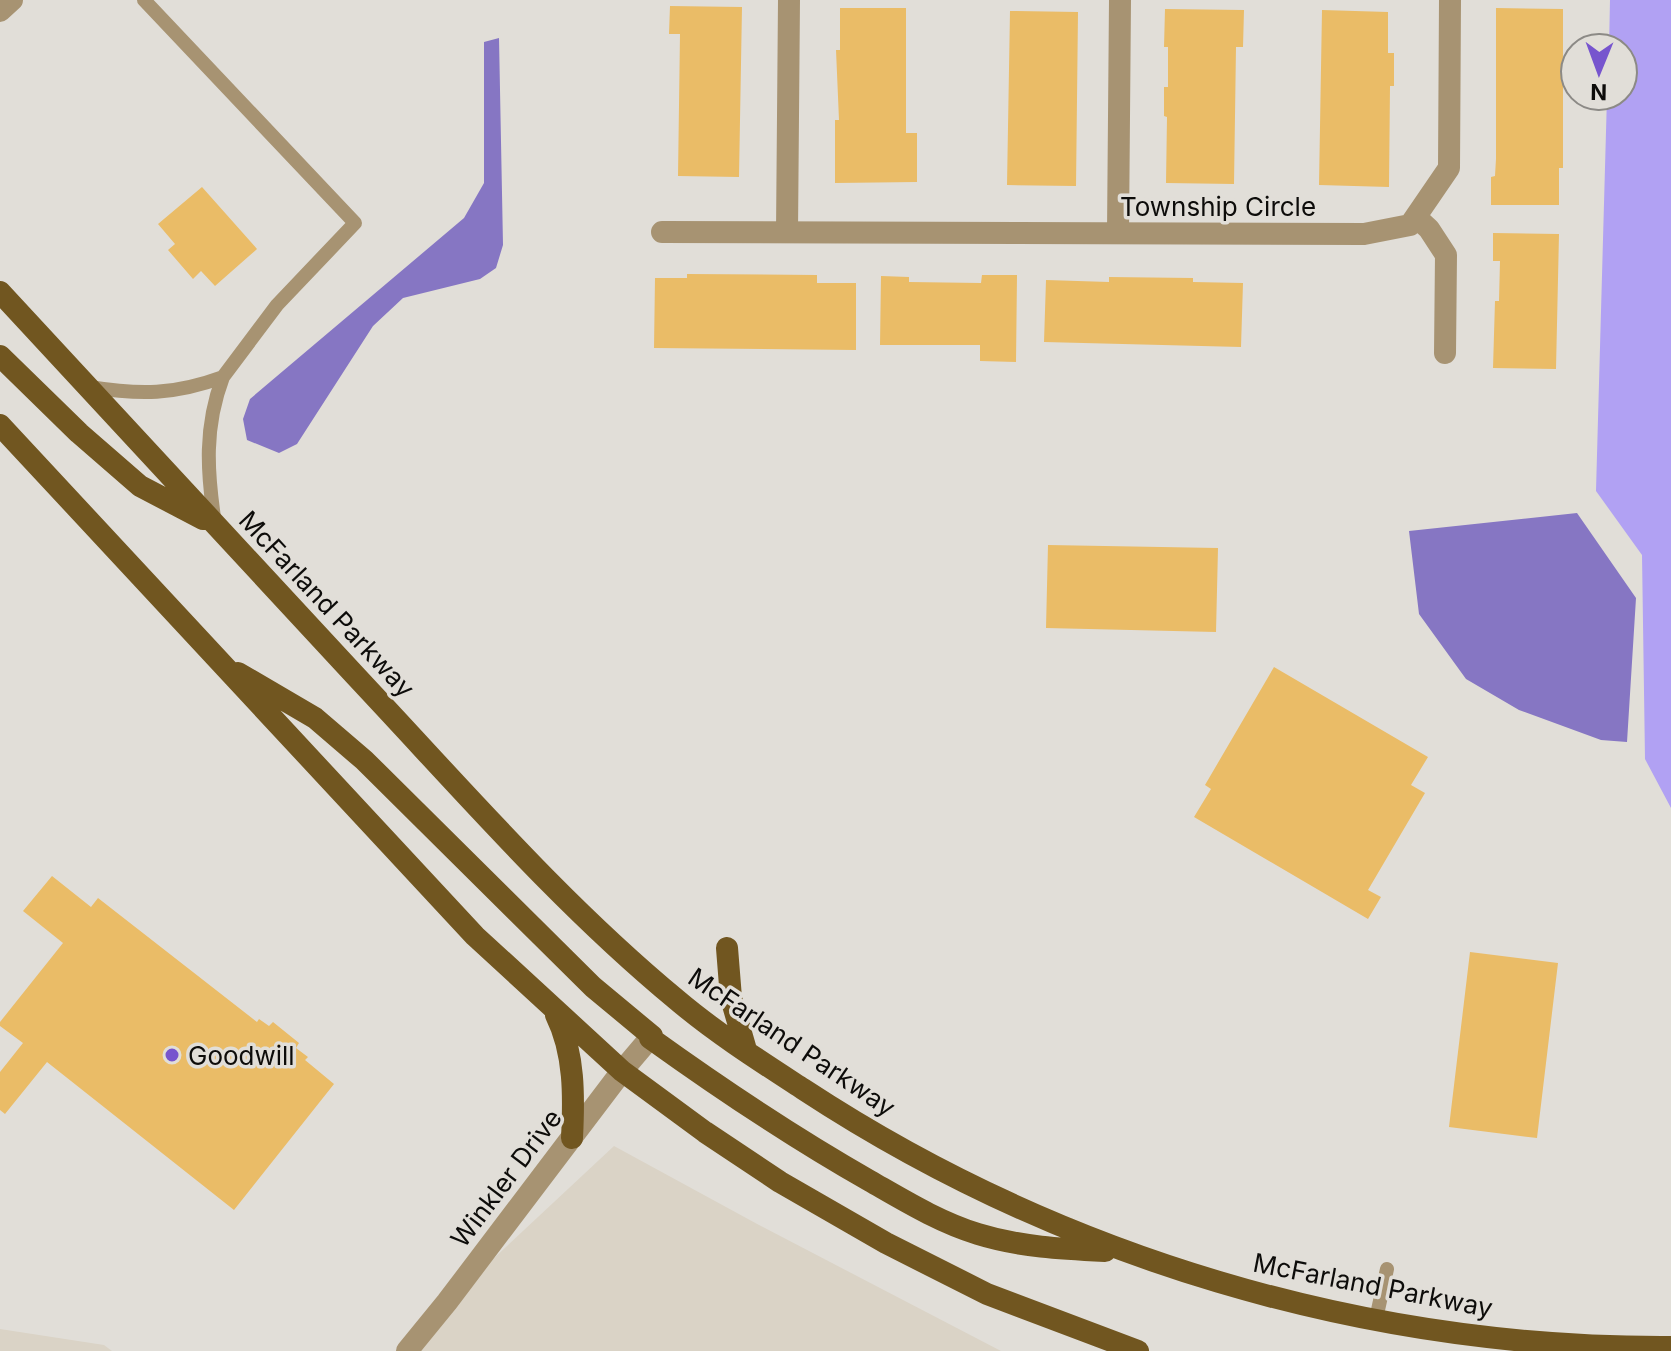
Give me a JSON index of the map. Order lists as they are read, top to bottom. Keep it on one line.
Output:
{"streets":{"main road":["McFarland Parkway"],"street":["Township Circle","Winkler Drive"]},"places":["Goodwill"],"north":"bottom"}
